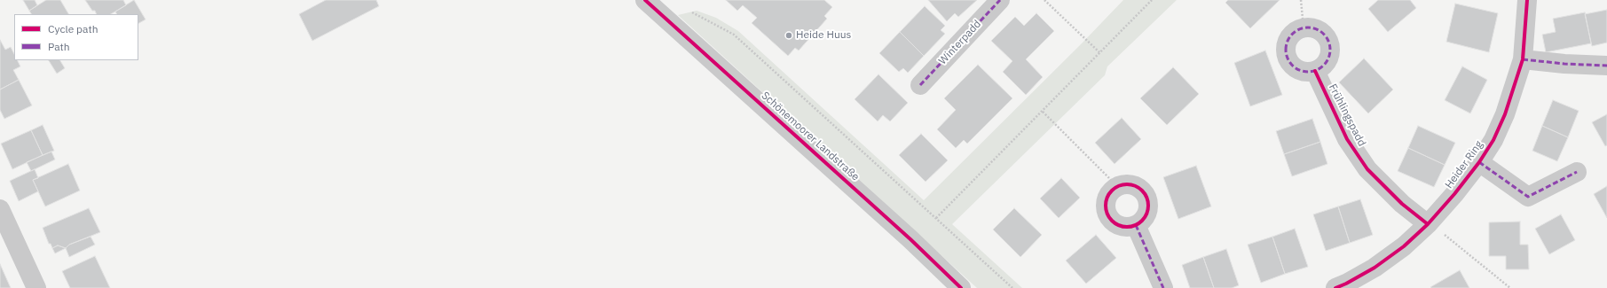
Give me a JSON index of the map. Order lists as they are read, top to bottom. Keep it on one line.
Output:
{"streets":{"street":["Winterpadd","Frühlingspadd","Schönemoorer Landstraße","Heider Ring"]},"crossings":[["Frühlingspadd","Heider Ring"]],"places":["Heide Huus"],"legend":["Cycle path","Path"]}
